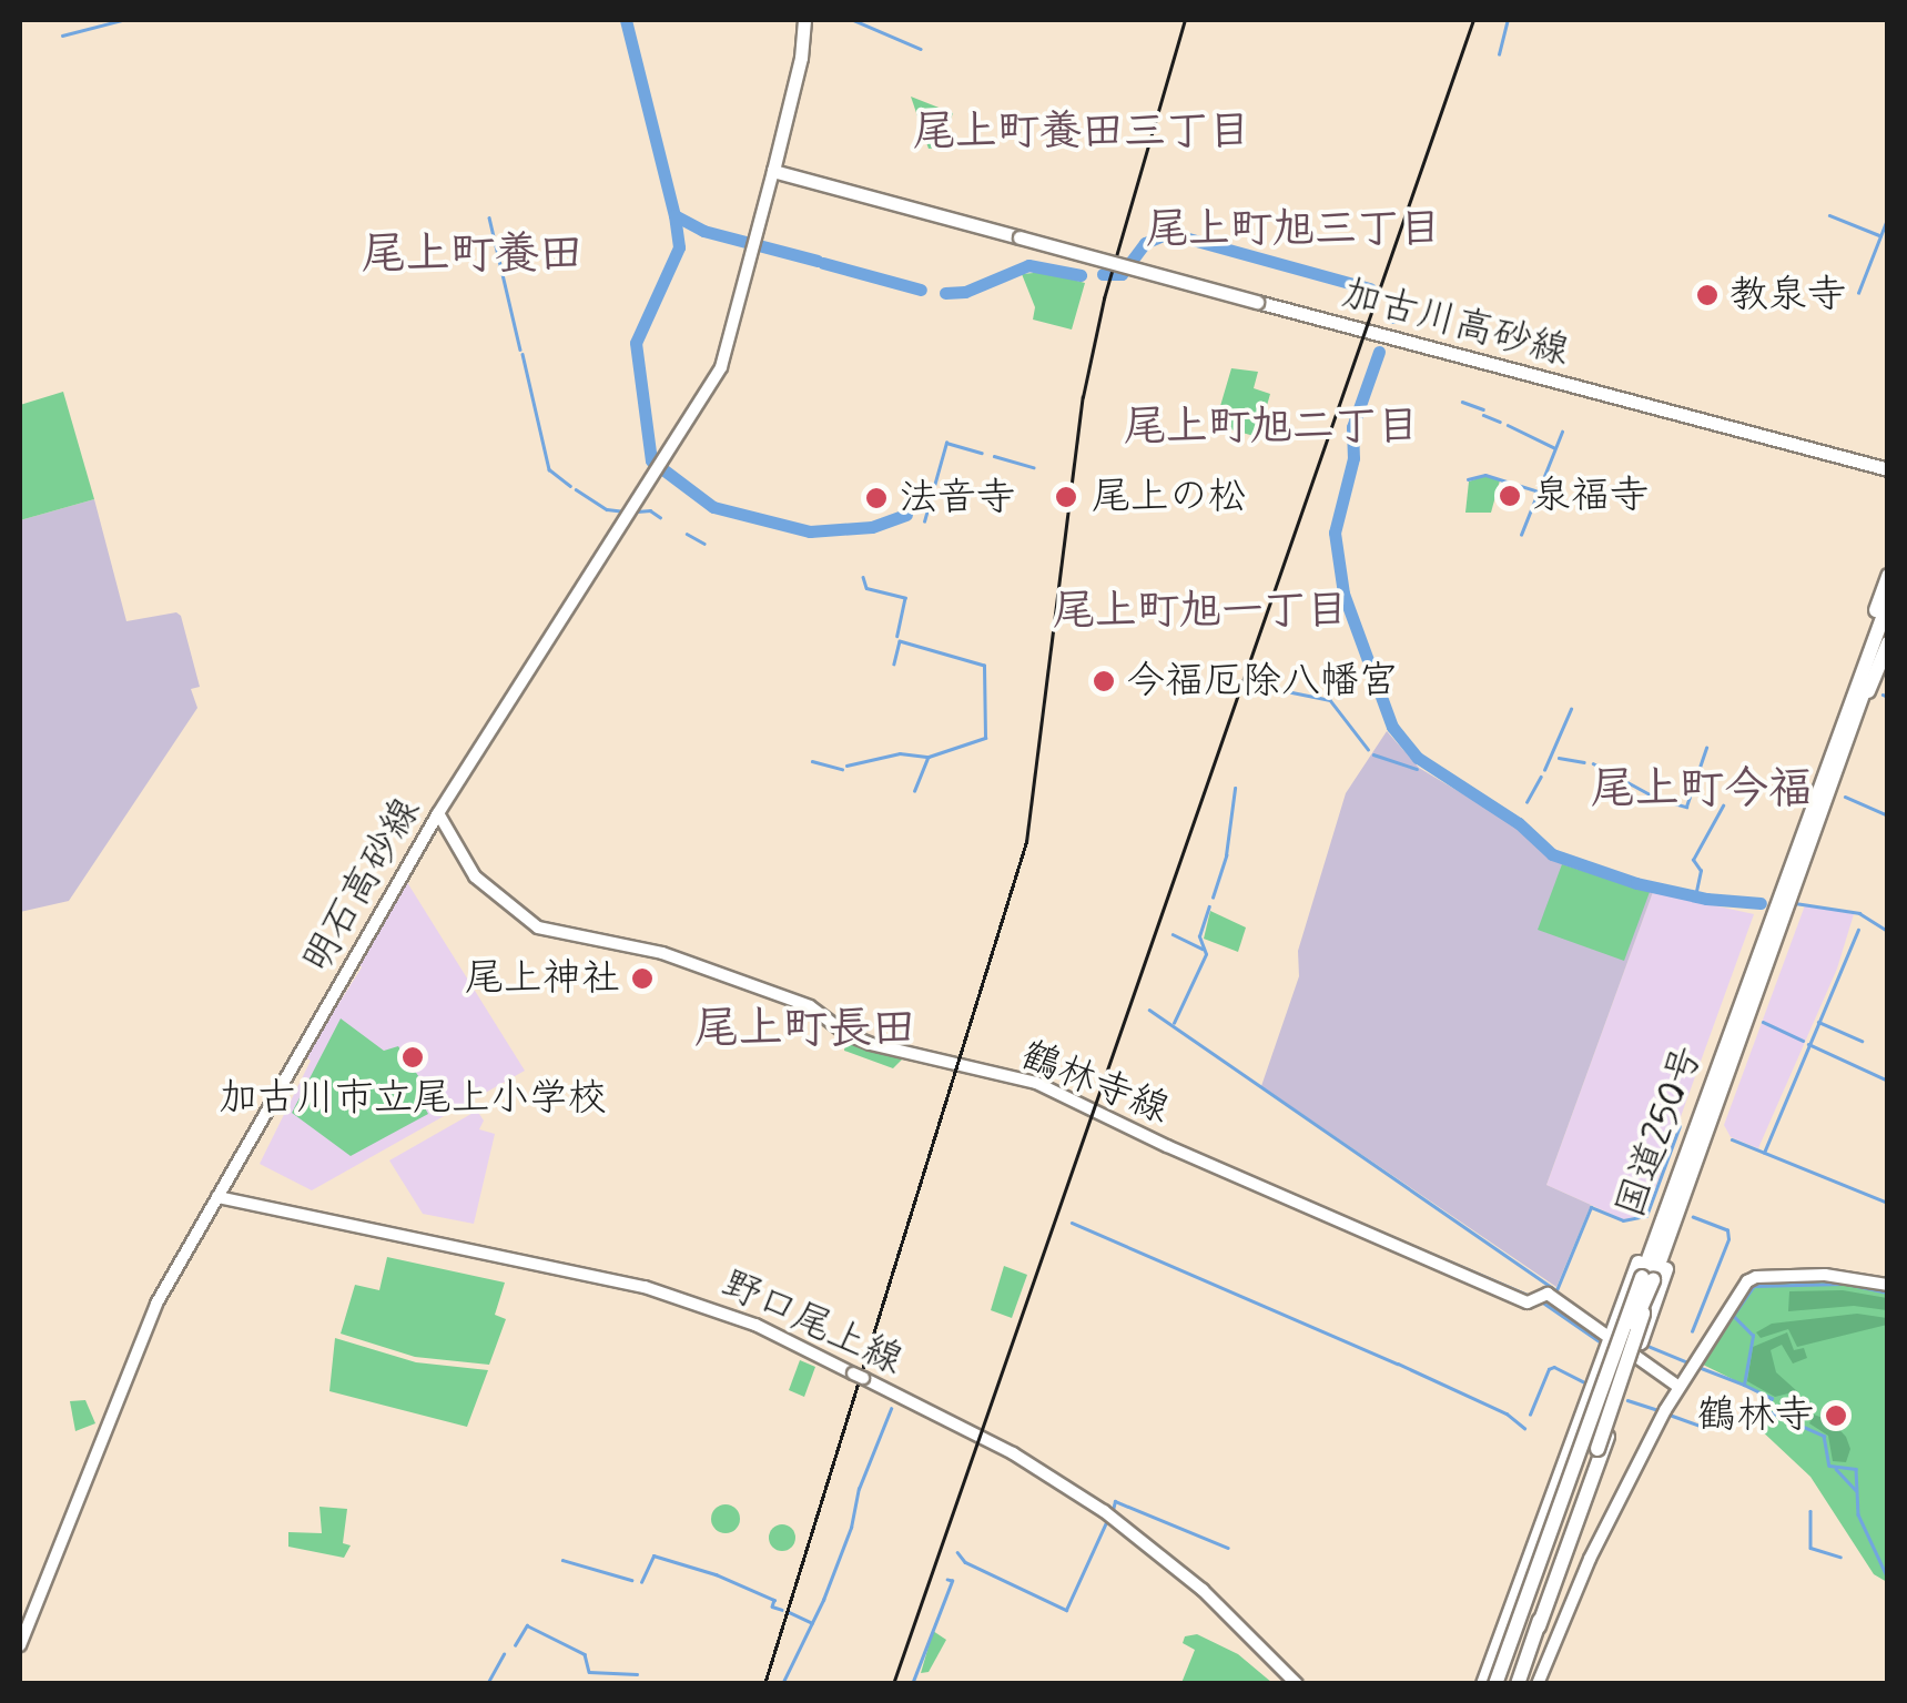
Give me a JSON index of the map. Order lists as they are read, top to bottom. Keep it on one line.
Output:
{"streets":{"highway":["国道250号"],"main road":["加古川高砂線","明石高砂線","鶴林寺線","野口尾上線"]},"crossings":[["加古川高砂線","明石高砂線"],["明石高砂線","鶴林寺線"],["明石高砂線","野口尾上線"]],"districts":["尾上町養田三丁目","尾上町旭三丁目","尾上町養田","尾上町旭二丁目","尾上町旭一丁目","尾上町今福","尾上町長田"],"places":["教泉寺","泉福寺","尾上の松","法音寺","今福厄除八幡宮","尾上神社","加古川市立尾上小学校","鶴林寺"]}
